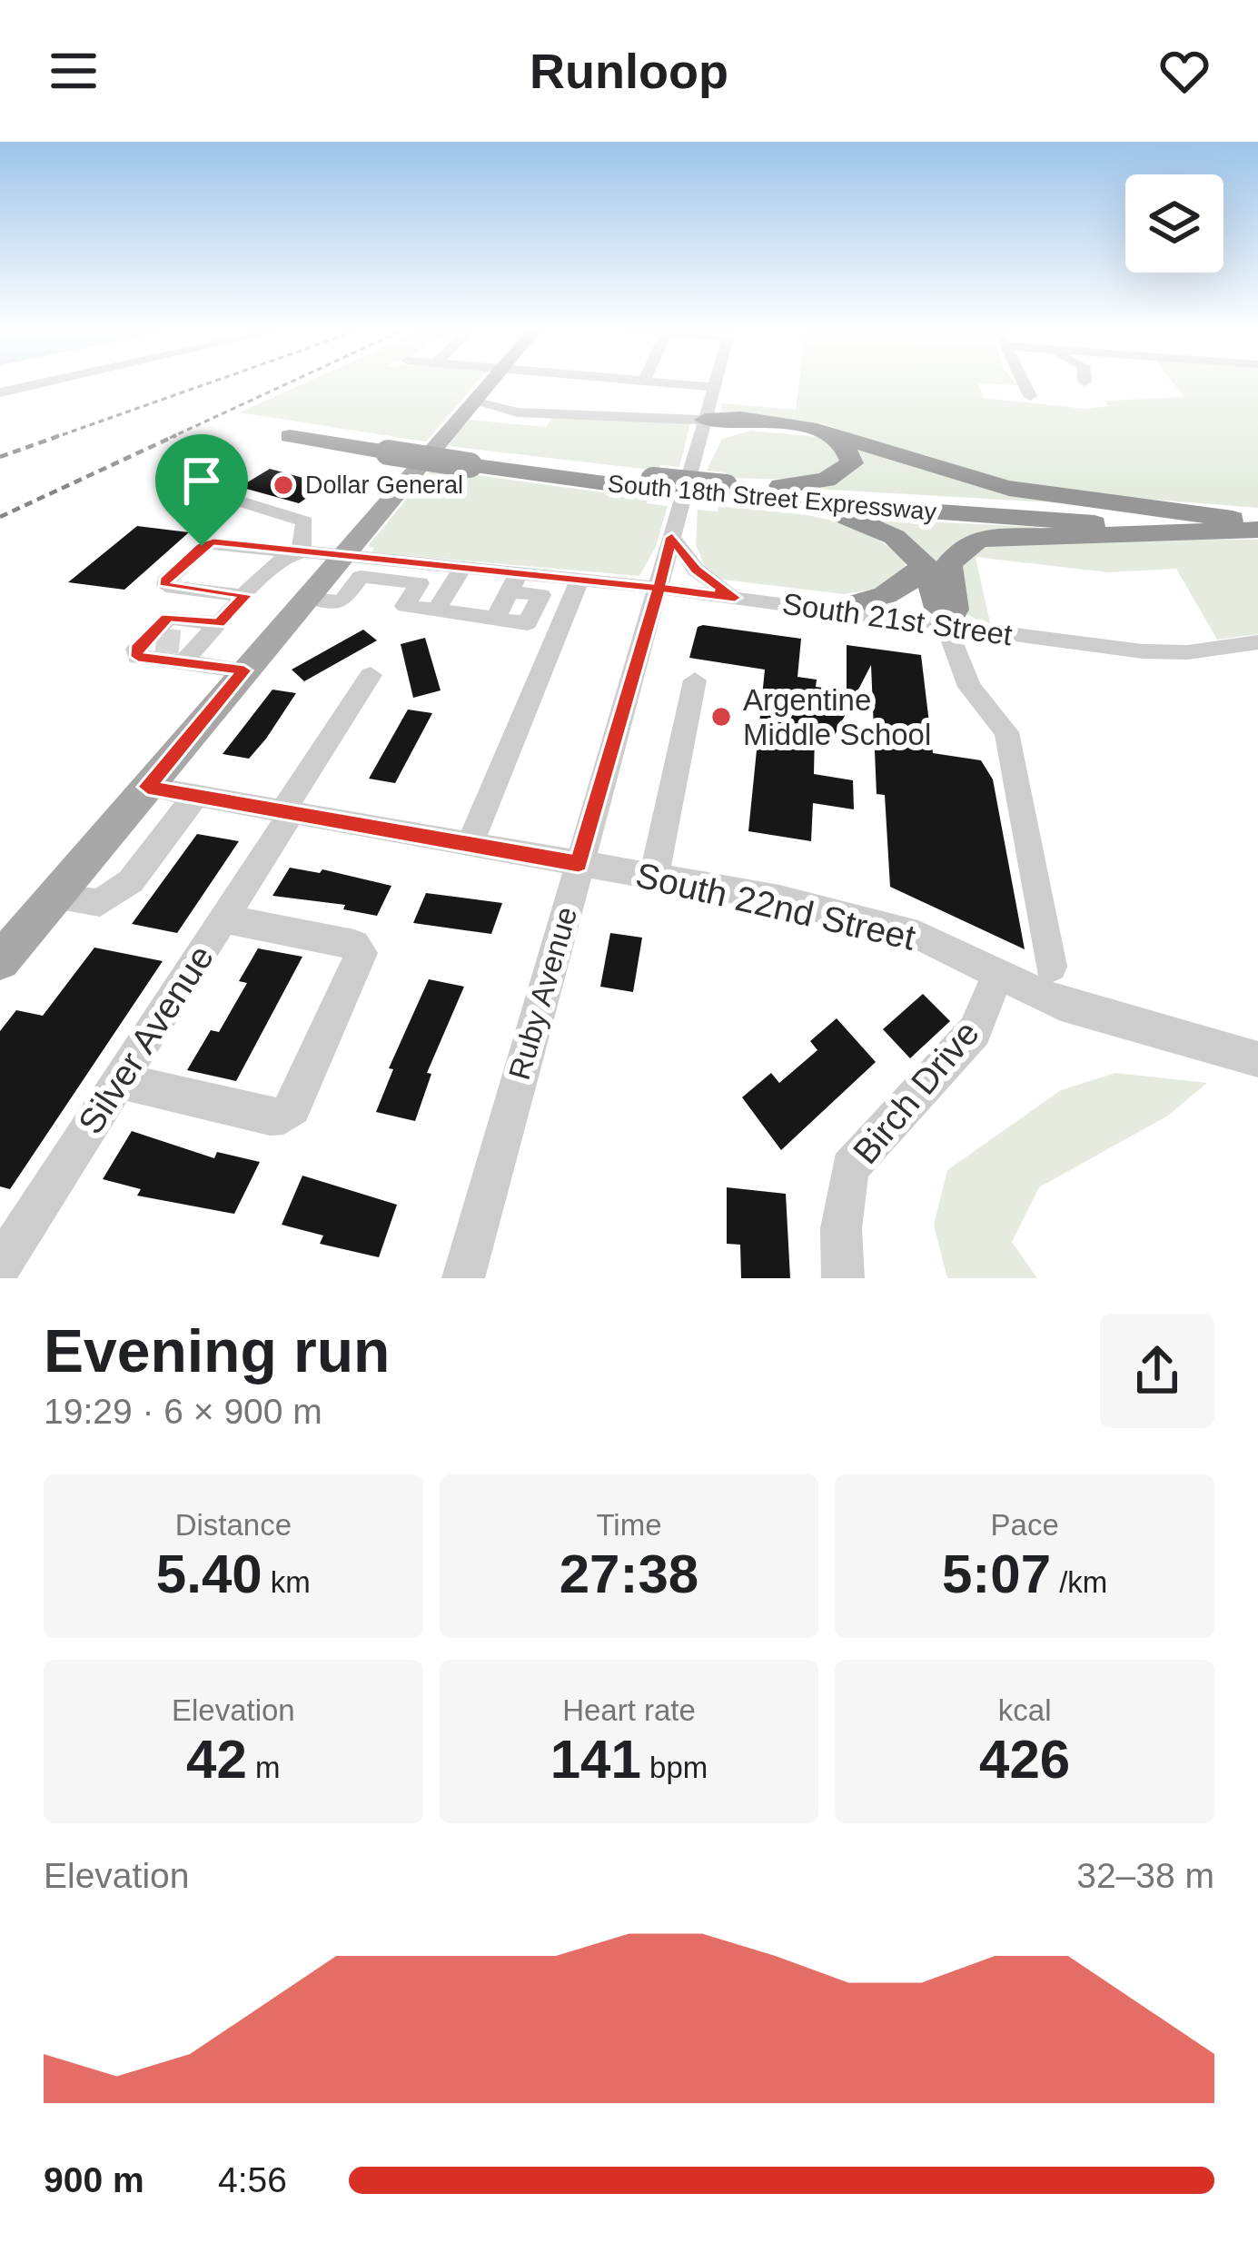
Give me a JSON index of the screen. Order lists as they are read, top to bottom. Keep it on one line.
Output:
{"streets":{"highway":["South 18th Street Expressway"],"street":["South 21st Street","South 22nd Street","Ruby Avenue","Silver Avenue","Birch Drive"]},"crossings":[["South 21st Street","Ruby Avenue"],["South 22nd Street","Ruby Avenue"],["South 22nd Street","Silver Avenue"],["South 22nd Street","Birch Drive"]],"places":["Dollar General","Argentine Middle School"],"page":{"header":"Runloop","heading":["Evening run","19:29 · 6 × 900 m"],"stats":[["Distance","5.40 km"],["Time","27:38"],["Pace","5:07 /km"],["Elevation","42 m"],["Heart rate","141 bpm"],["kcal","426"]],"chart":["Elevation","32–38 m"],"list":[{"name":"900 m","note":"4:56"}]}}
